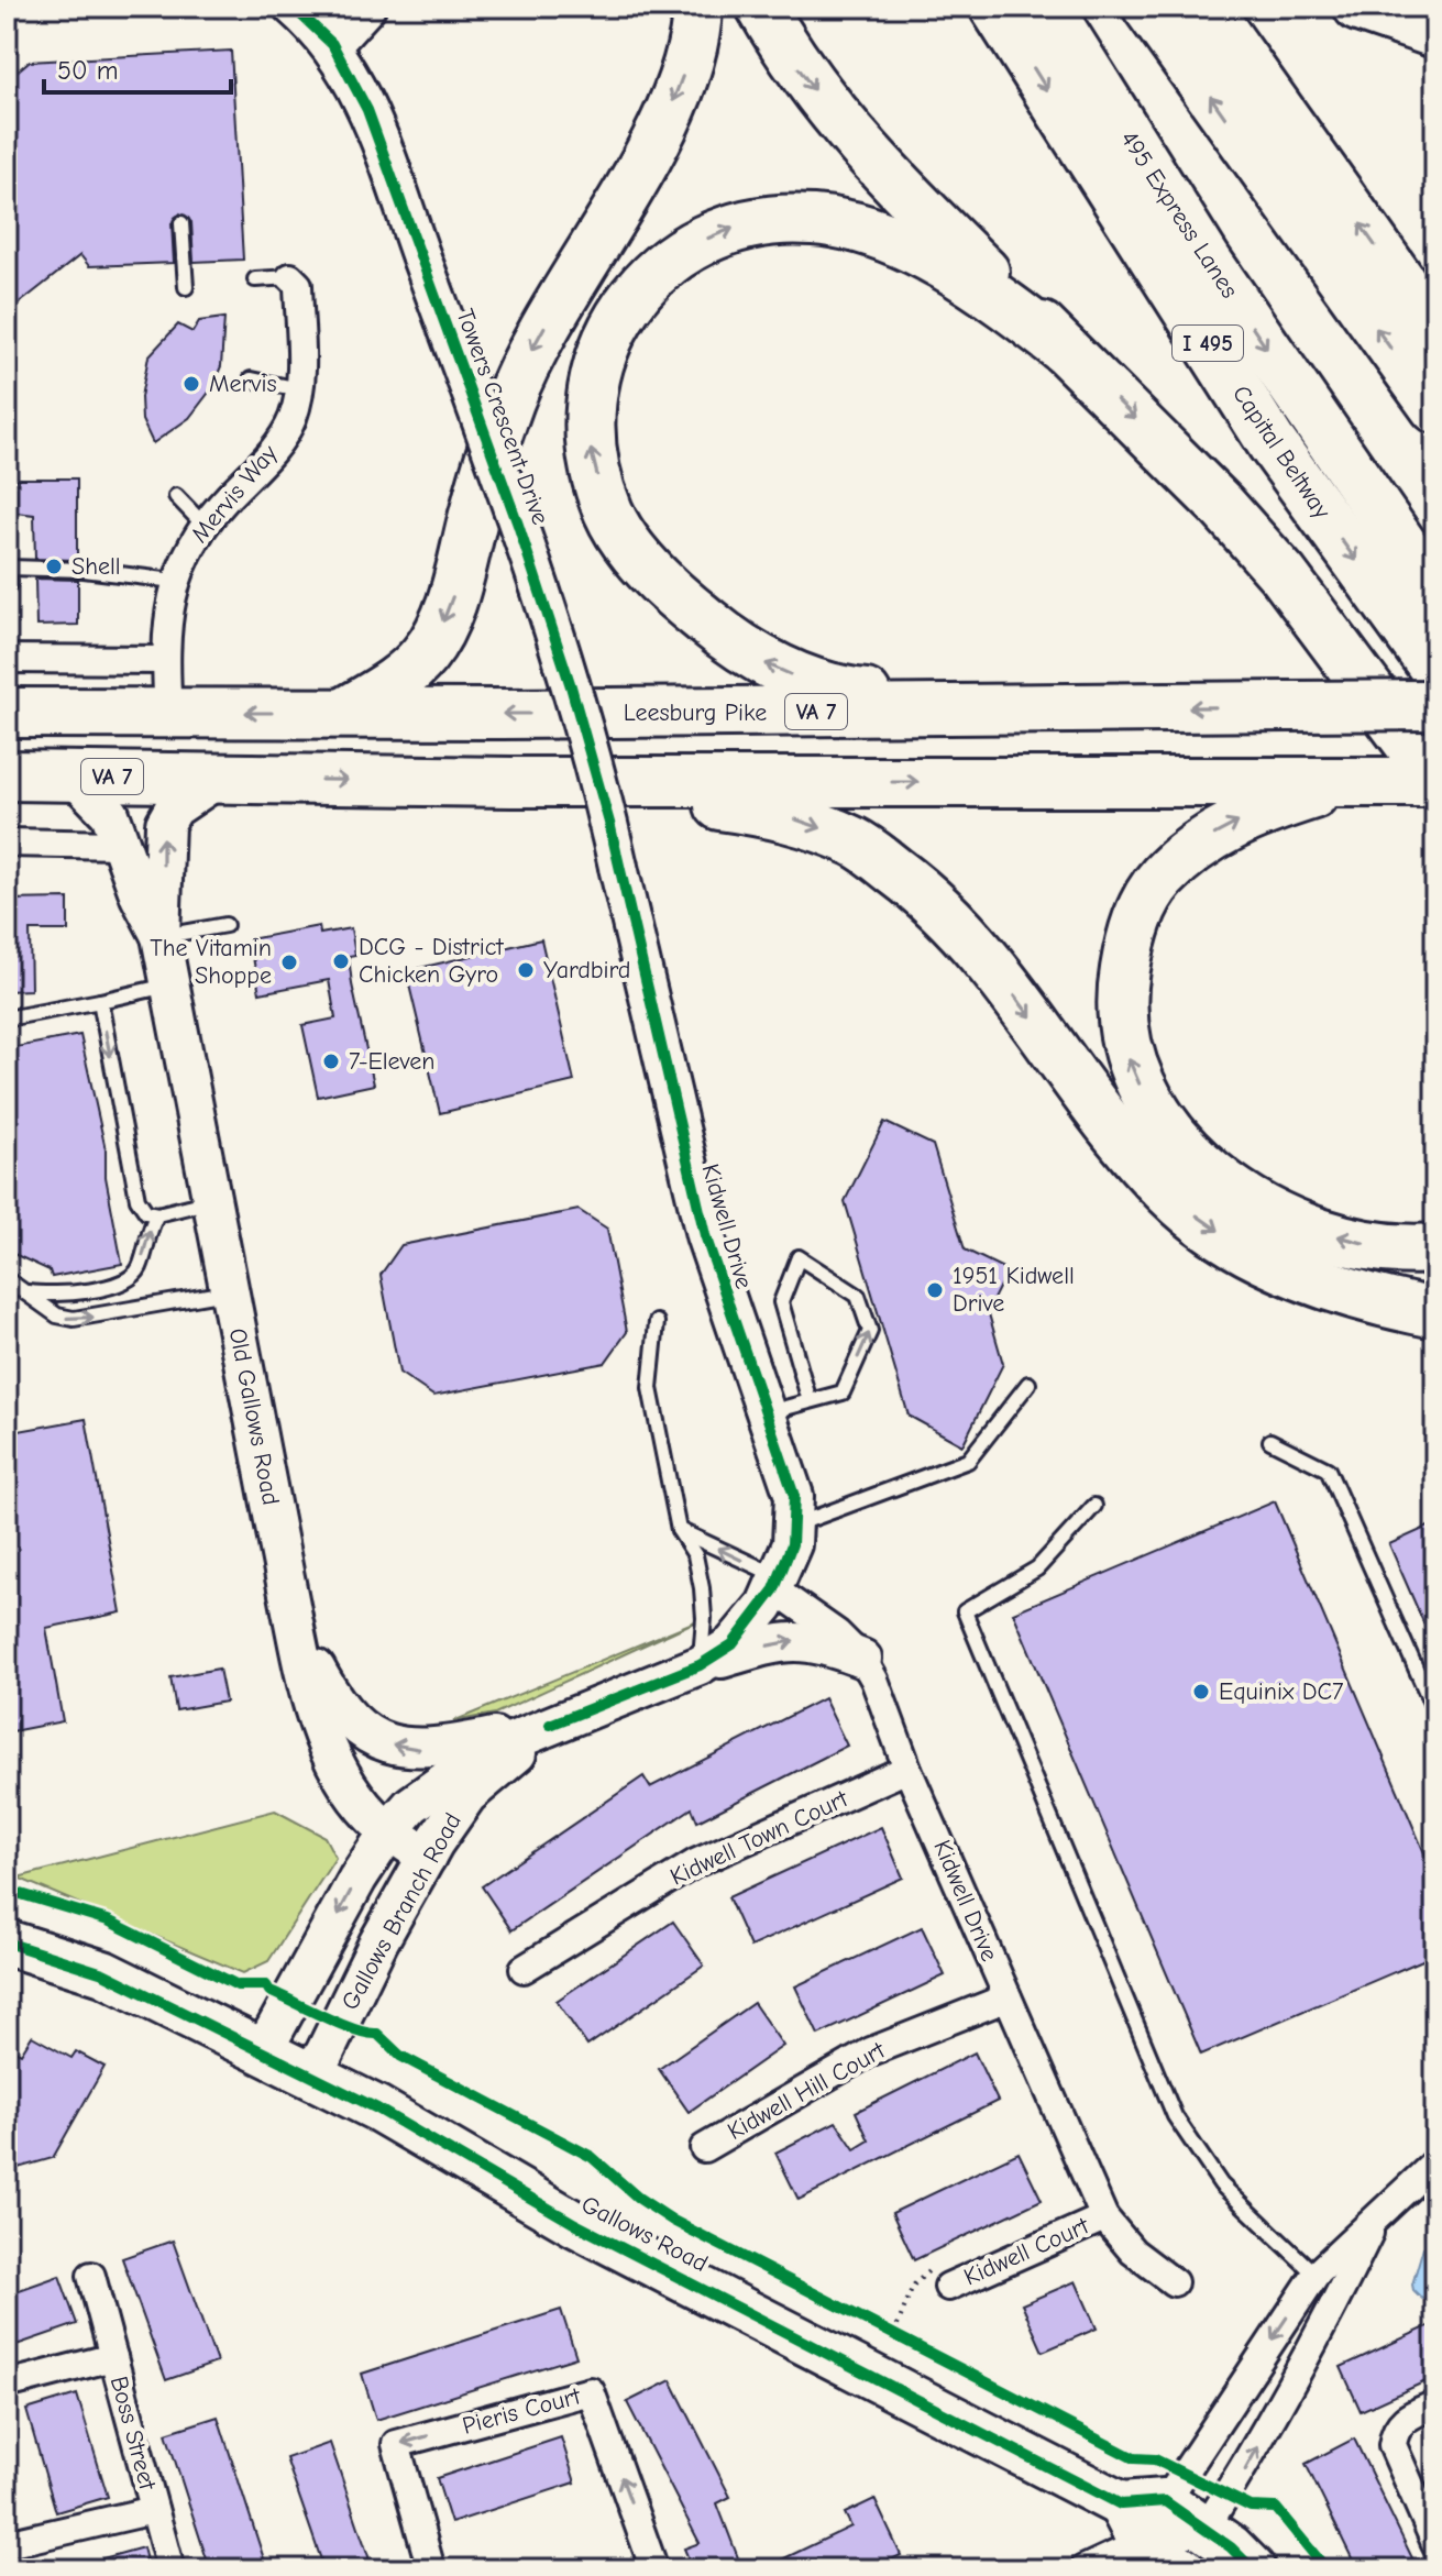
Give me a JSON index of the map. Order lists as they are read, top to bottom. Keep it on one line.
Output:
{"streets":{"highway":["495 Express Lanes","I 495","Capital Beltway","VA 7","Leesburg Pike"],"main road":["Gallows Road"],"street":["Towers Crescent Drive","Mervis Way","Kidwell Drive","Old Gallows Road","Kidwell Town Court","Gallows Branch Road","Kidwell Hill Court","Kidwell Court","Pieris Court","Boss Street"]},"crossings":[["Towers Crescent Drive","Kidwell Drive"],["Mervis Way","Leesburg Pike"],["VA 7","Old Gallows Road"],["Kidwell Drive","Kidwell Town Court"],["Kidwell Drive","Gallows Branch Road"],["Kidwell Drive","Kidwell Hill Court"],["Kidwell Drive","Kidwell Court"],["Old Gallows Road","Gallows Branch Road"],["Gallows Branch Road","Gallows Road"]],"places":["Mervis","Shell","DCG - District Chicken Gyro","The Vitamin Shoppe","Yardbird","7-Eleven","1951 Kidwell Drive","Equinix DC7"],"scale_bar":"50 m"}
